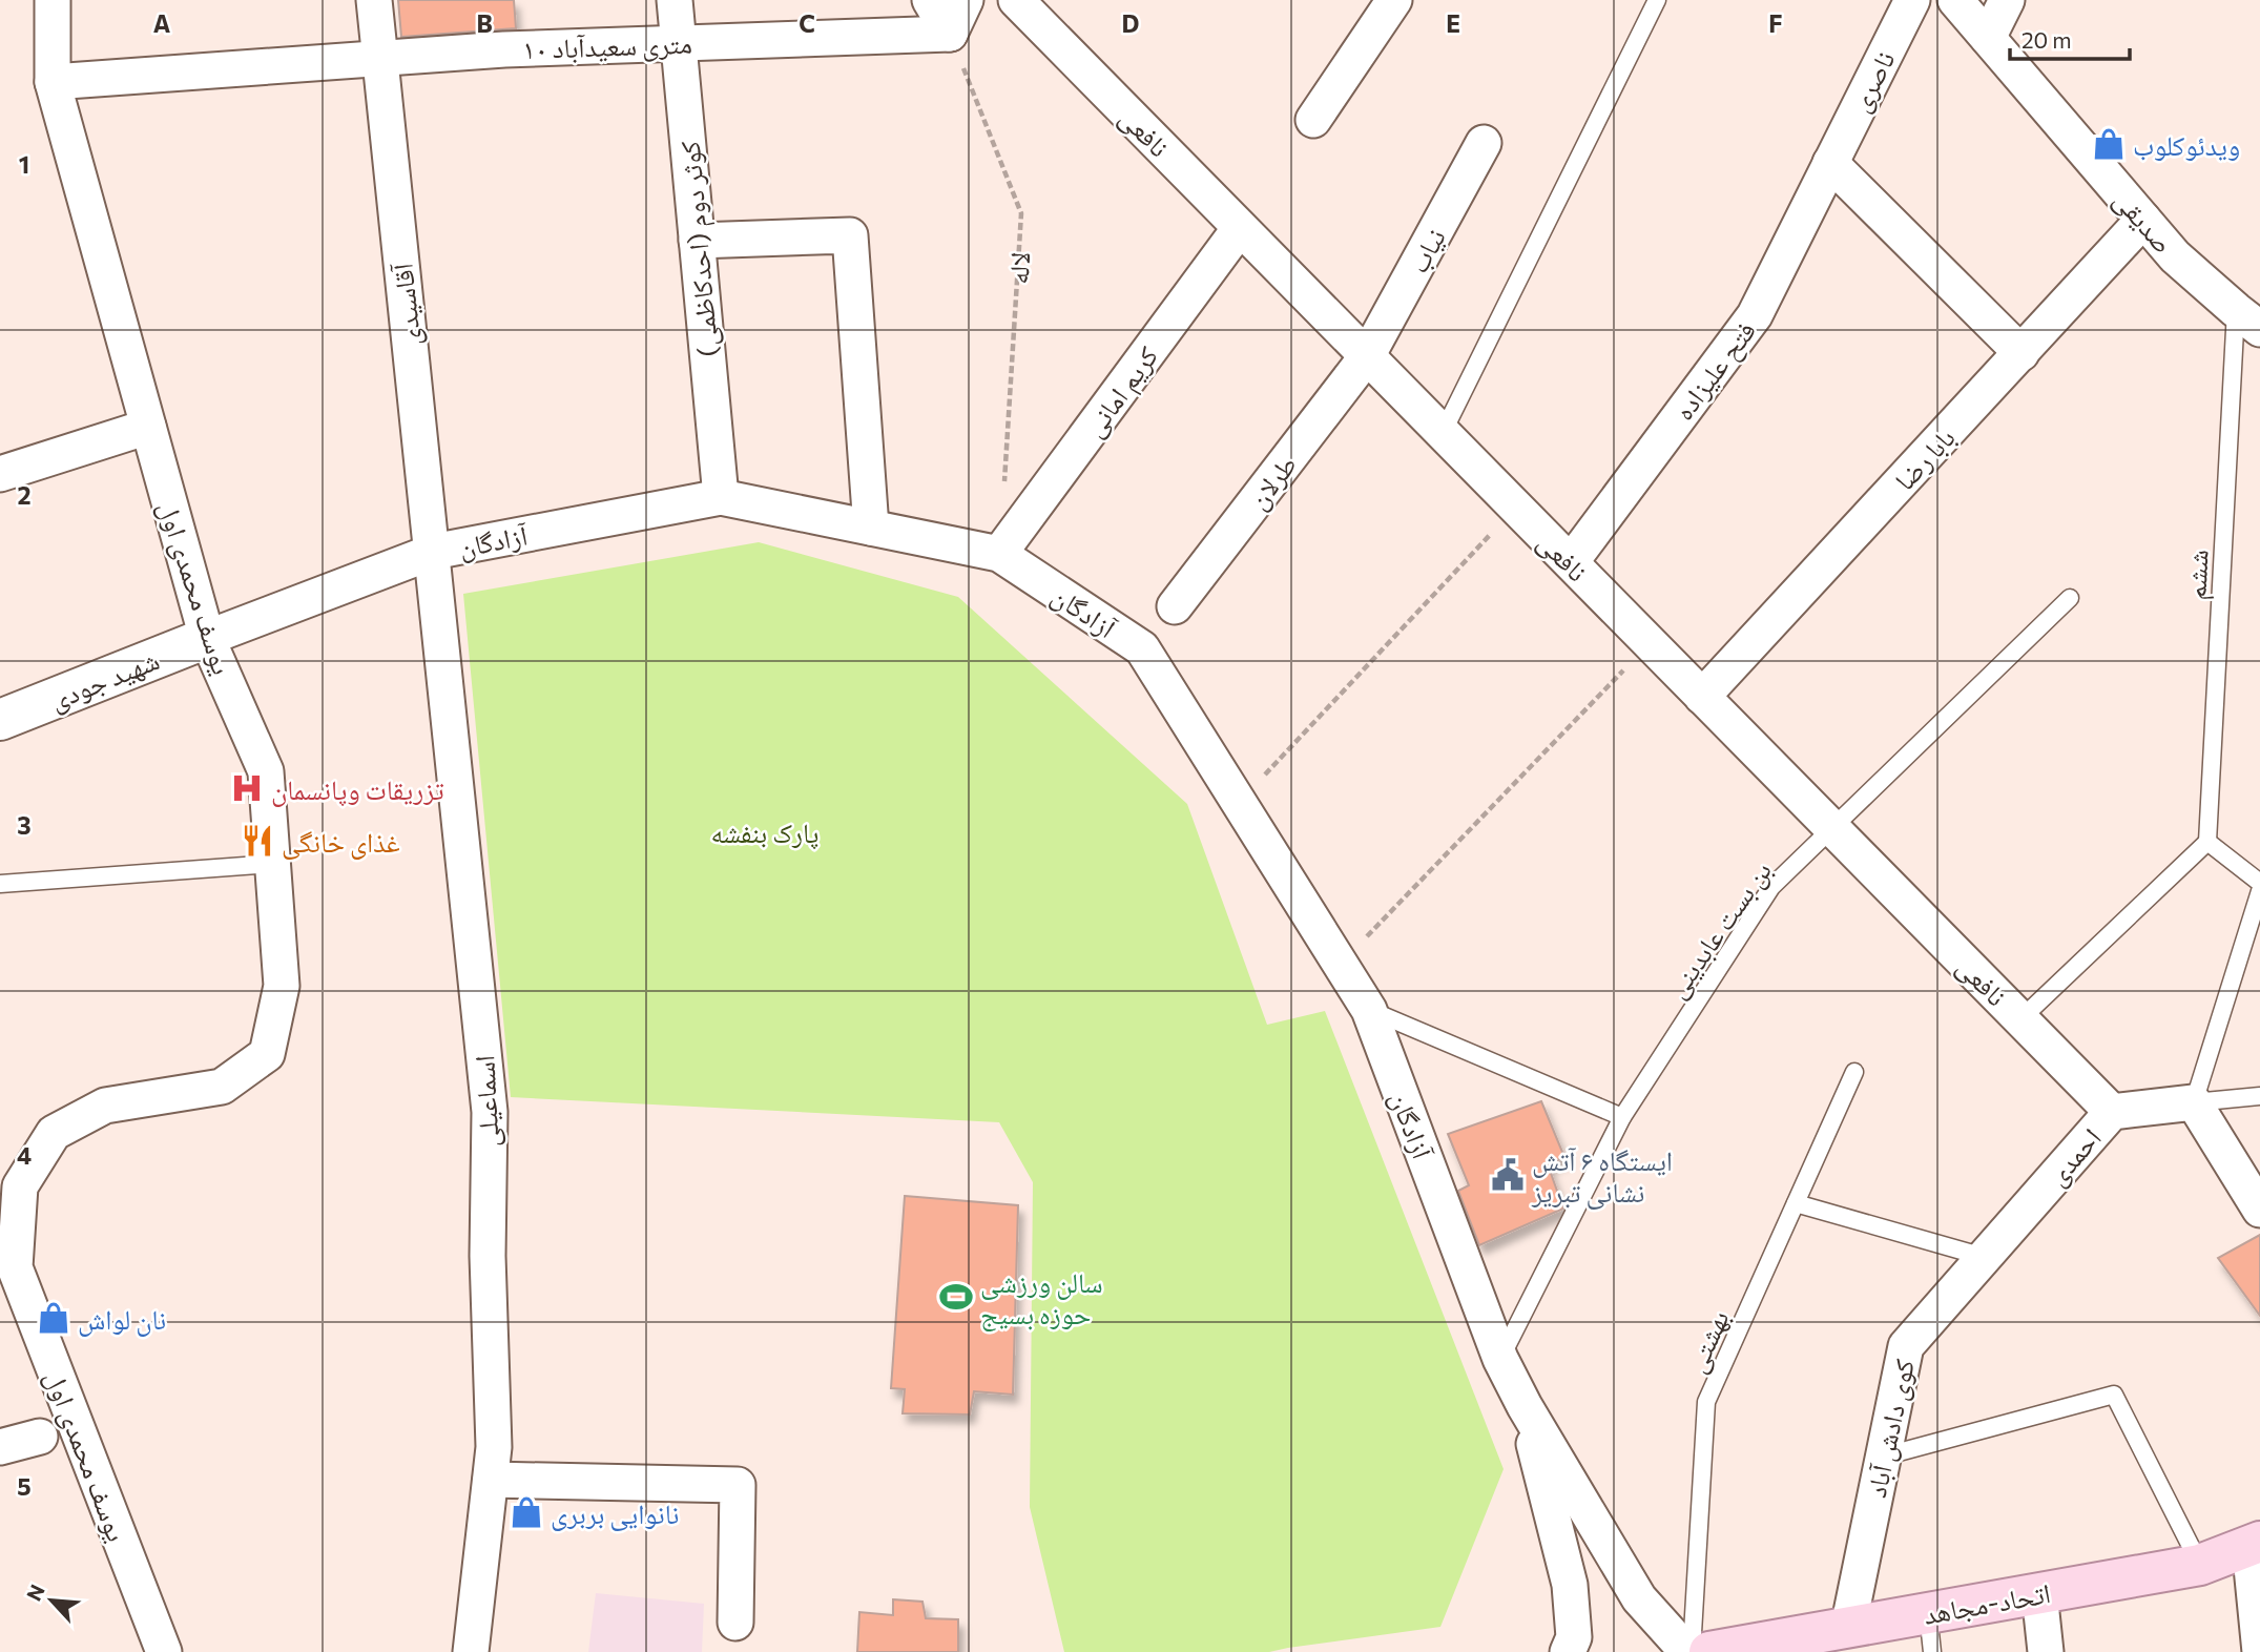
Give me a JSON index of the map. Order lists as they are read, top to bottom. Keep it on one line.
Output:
{"streets":{"main road":["اتحاد-مجاهد"],"street":["۱۰ متری سعیدآباد","ناصری","نافعی","صدیقی","کوثر دوم (احدکاظمی)","نیاب","آقاسیدی","فتح علیزاده","کریم امانی","بابا رضا","طرلان","آزادگان","یوسف محمدی اول","شهید جودی","اسماعیلی","احمدی","کوی دادش آباد"],"lane":["ششم","بن بست عابدینی","بهشتی"],"path":["لاله"]},"crossings":[["۱۰ متری سعیدآباد","کوثر دوم (احدکاظمی)"],["۱۰ متری سعیدآباد","لاله"],["۱۰ متری سعیدآباد","آقاسیدی"],["۱۰ متری سعیدآباد","یوسف محمدی اول"],["ناصری","فتح علیزاده"],["نافعی","نیاب"],["نافعی","فتح علیزاده"],["نافعی","کریم امانی"],["نافعی","بابا رضا"],["نافعی","طرلان"],["نافعی","بن بست عابدینی"],["نافعی","احمدی"],["صدیقی","بابا رضا"],["صدیقی","ششم"],["کوثر دوم (احدکاظمی)","آزادگان"],["نیاب","طرلان"],["آقاسیدی","آزادگان"],["آقاسیدی","اسماعیلی"],["کریم امانی","آزادگان"],["آزادگان","یوسف محمدی اول"],["آزادگان","شهید جودی"],["آزادگان","بن بست عابدینی"],["آزادگان","اسماعیلی"],["یوسف محمدی اول","شهید جودی"],["احمدی","کوی دادش آباد"],["کوی دادش آباد","اتحاد-مجاهد"]],"parks":["پارک بنفشه"],"places":{"shop":["ویدئوکلوب","نان لواش","نانوایی بربری"],"hospital":["تزریقات وپانسمان"],"restaurant":["غذای خانگی"],"public building":["ایستگاه ۶ آتش نشانی تبریز"],"sports":["سالن ورزشی حوزه بسیج"]},"scale_bar":"20 m","north":"top left","grid":{"columns":["A","B","C","D","E","F"],"rows":["1","2","3","4","5"]}}
